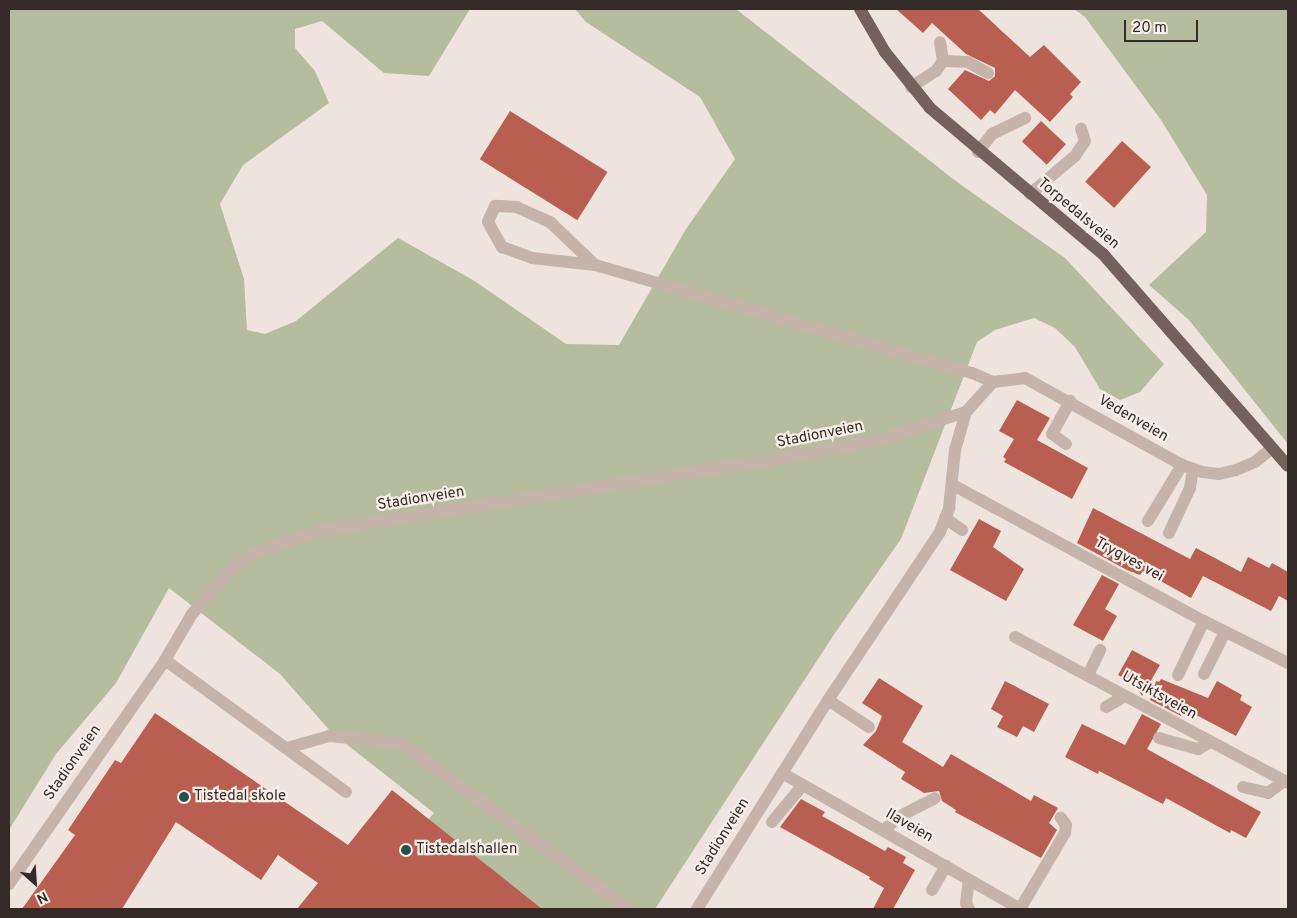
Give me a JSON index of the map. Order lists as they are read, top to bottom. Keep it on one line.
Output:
{"streets":{"main road":["Torpedalsveien"],"street":["Vedenveien","Stadionveien","Trygves vei","Utsiktsveien","Ilaveien"]},"crossings":[["Torpedalsveien","Vedenveien"],["Stadionveien","Trygves vei"],["Stadionveien","Ilaveien"]],"places":["Tistedal skole","Tistedalshallen"],"scale_bar":"20 m","north":"bottom right"}
